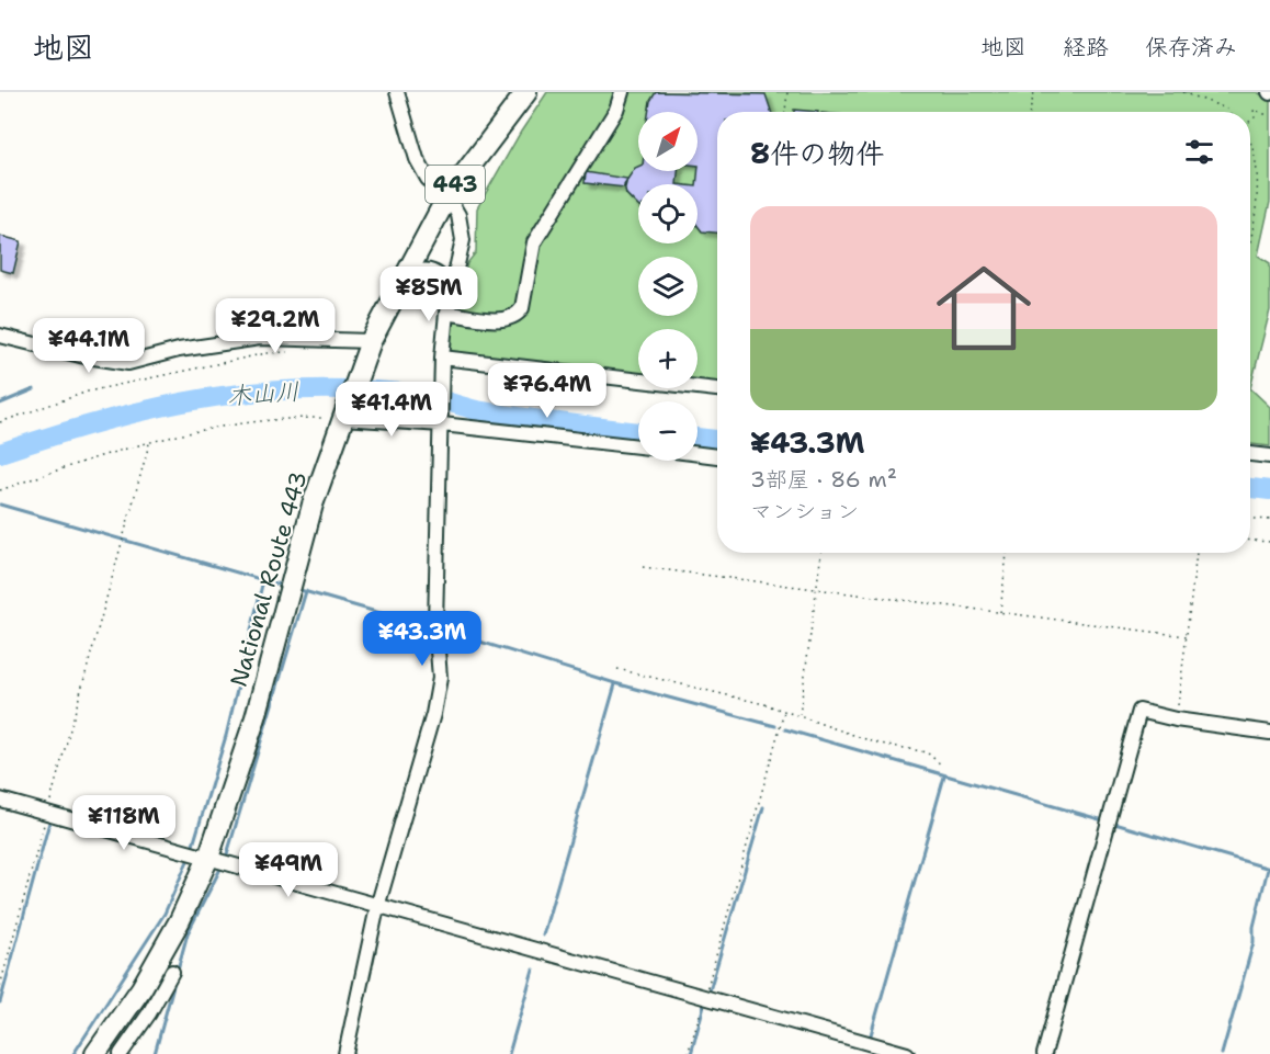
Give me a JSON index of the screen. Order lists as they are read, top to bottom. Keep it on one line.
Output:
{"streets":{"highway":["443","National Route 443"]},"water":["木山川"],"north":"top right","page":{"header":"地図","nav":["地図","経路","保存済み"],"map_buttons":["+","−"],"heading":"8件の物件","list":[{"name":"¥43.3M","note":"3部屋 · 86 m² · マンション"}],"price":["¥85M","¥29.2M","¥44.1M","¥76.4M","¥41.4M","¥43.3M","¥118M","¥49M"]}}
